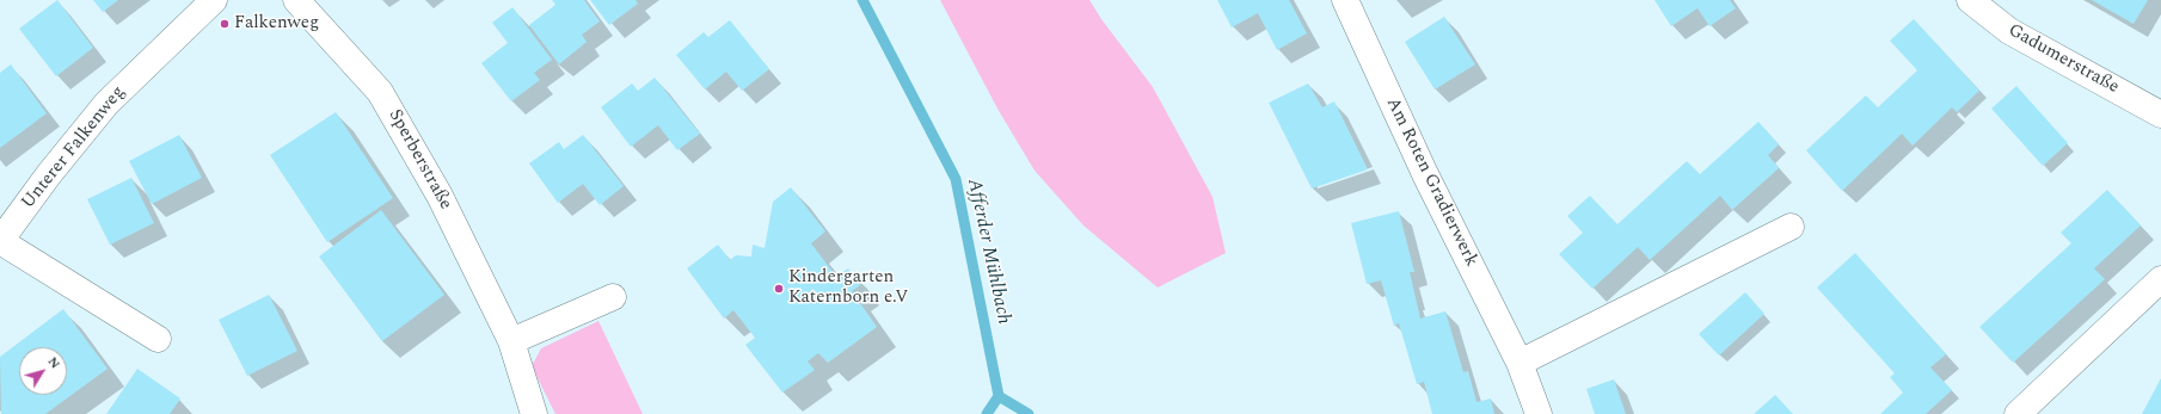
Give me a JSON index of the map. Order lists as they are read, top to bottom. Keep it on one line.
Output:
{"streets":{"street":["Gadumerstraße","Unterer Falkenweg","Sperberstraße","Am Roten Gradierwerk"]},"water":["Afferder Mühlbach"],"places":["Falkenweg","Kindergarten Katernborn e.V"],"north":"top right"}
